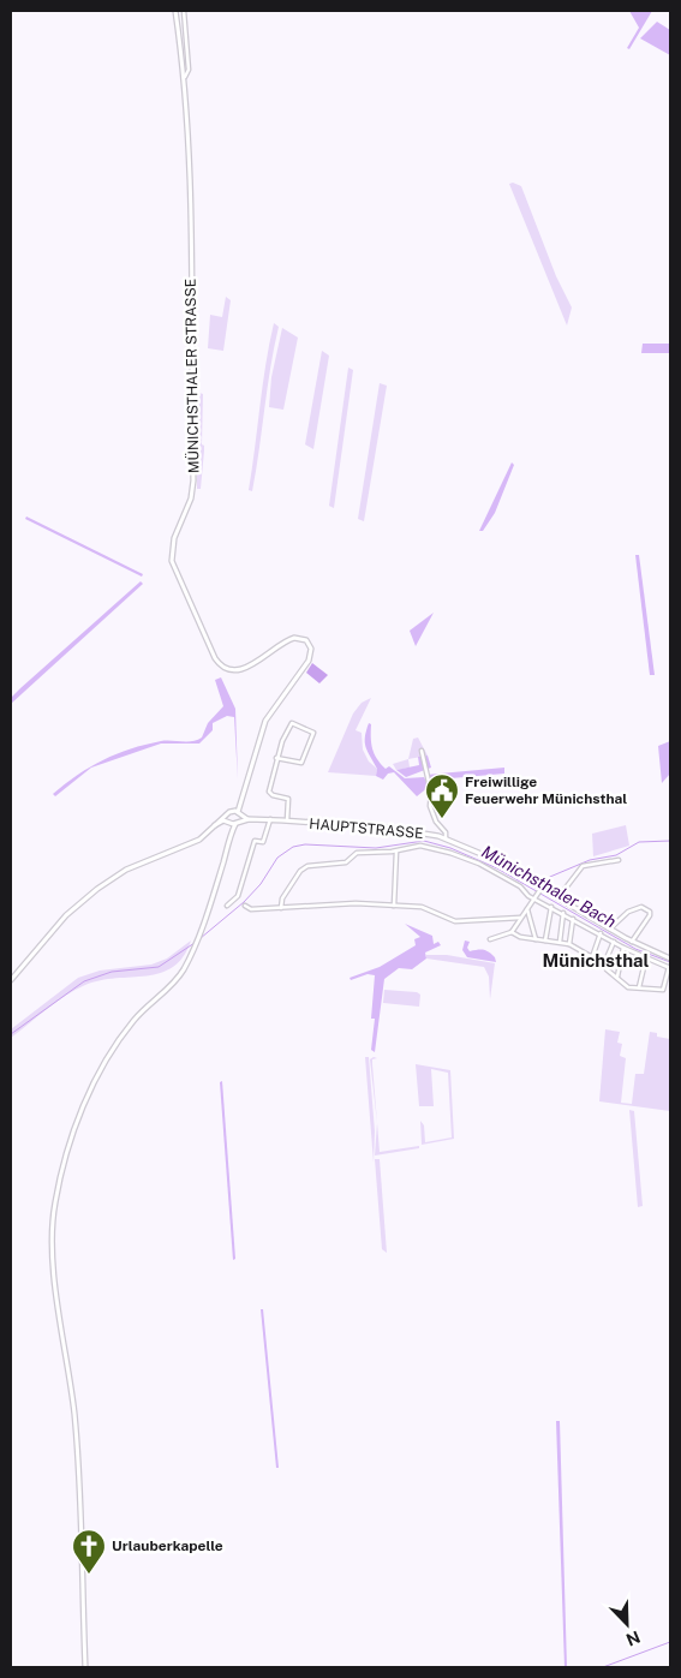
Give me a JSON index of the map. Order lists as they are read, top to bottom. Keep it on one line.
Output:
{"streets":{"street":["MÜNICHSTHALER STRASSE","HAUPTSTRASSE"]},"crossings":[["MÜNICHSTHALER STRASSE","HAUPTSTRASSE"]],"districts":["Münichsthal"],"water":["Münichsthaler Bach"],"places":{"public building":["Freiwillige Feuerwehr Münichsthal"],"church":["Urlauberkapelle"]},"north":"bottom right"}
